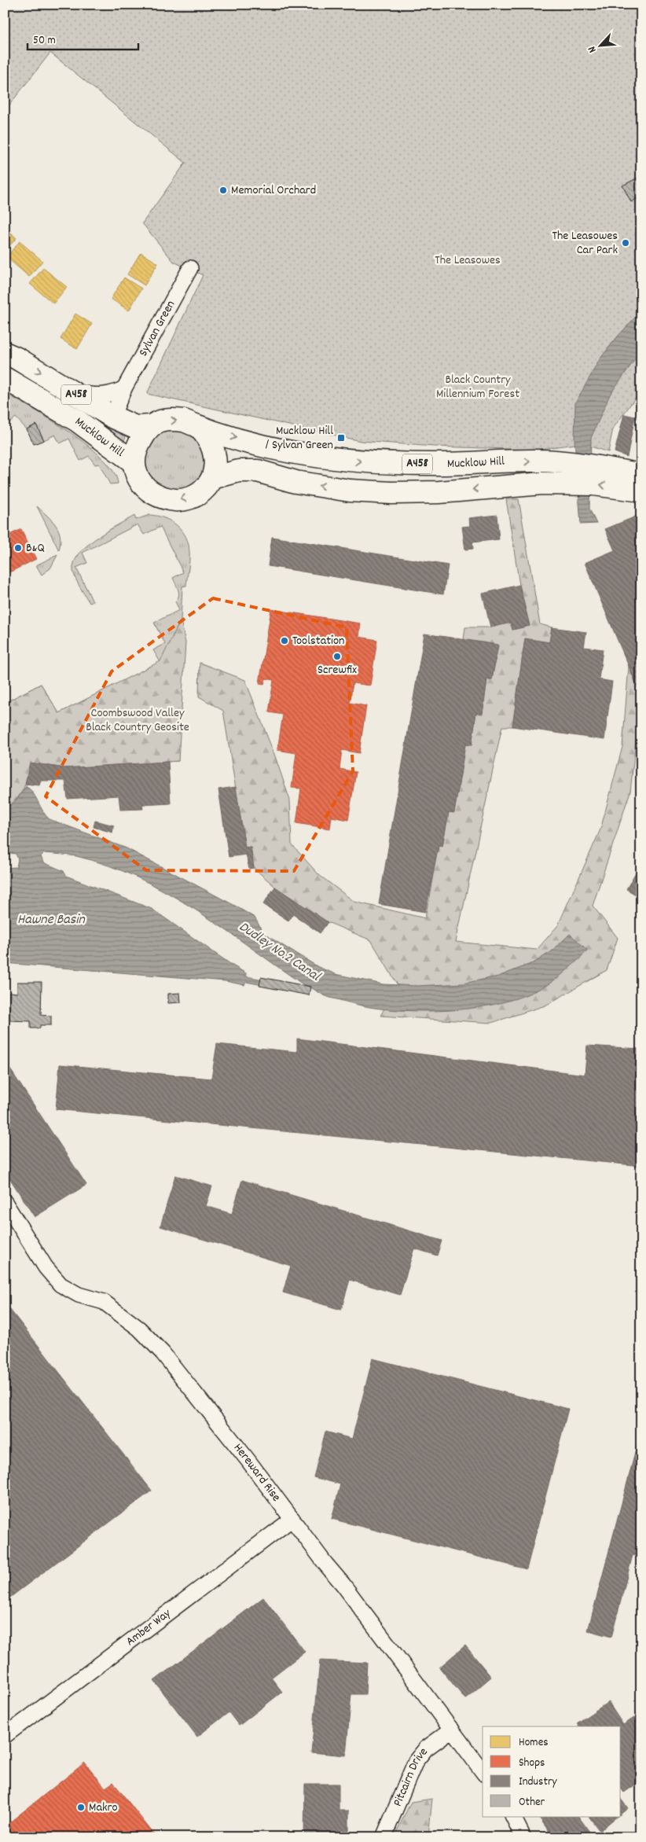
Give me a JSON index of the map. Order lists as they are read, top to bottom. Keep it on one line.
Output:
{"streets":{"highway":["A458","Mucklow Hill"],"street":["Sylvan Green","Hereward Rise","Amber Way","Pitcairn Drive"]},"crossings":[["Sylvan Green","Mucklow Hill"],["Hereward Rise","Amber Way"],["Hereward Rise","Pitcairn Drive"]],"water":["Hawne Basin","Dudley No.2 Canal"],"parks":["The Leasowes","Black Country Millennium Forest","Coombswood Valley Black Country Geosite"],"places":{"other":["Memorial Orchard","The Leasowes Car Park","B&Q","Toolstation","Screwfix","Makro"],"transit":["Mucklow Hill / Sylvan Green"]},"legend":["Homes","Shops","Industry","Other"],"scale_bar":"50 m","north":"bottom left"}
